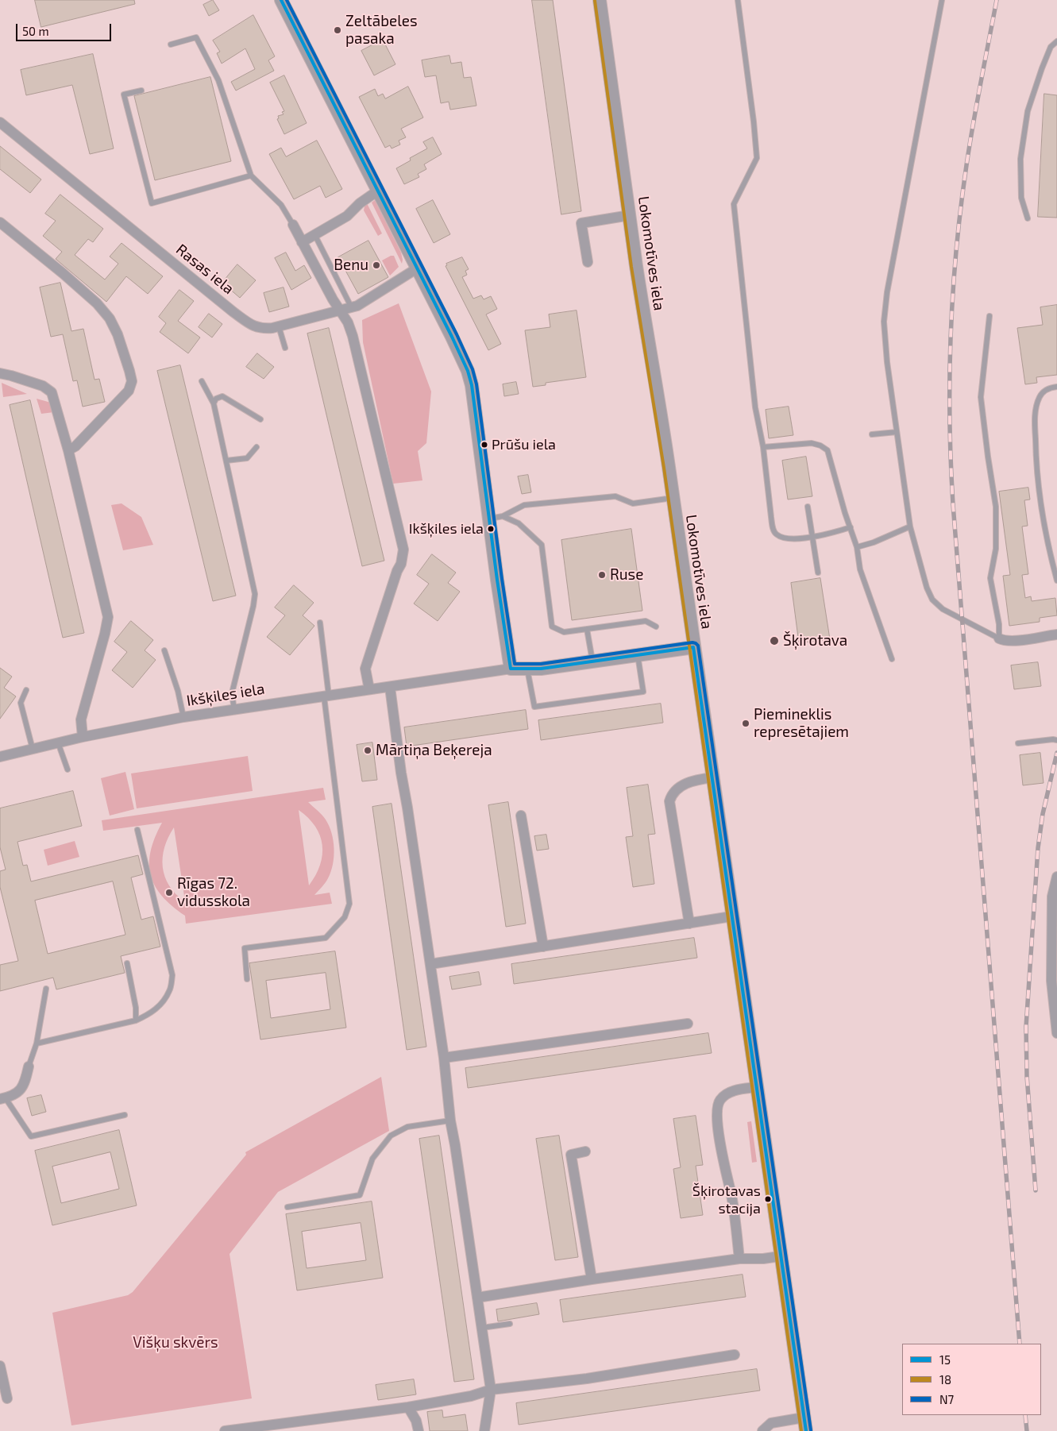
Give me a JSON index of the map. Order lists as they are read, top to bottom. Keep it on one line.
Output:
{"streets":{"street":["Lokomotīves iela","Rasas iela","Ikšķiles iela"]},"crossings":[["Lokomotīves iela","Ikšķiles iela"]],"parks":["Višķu skvērs"],"places":["Zeltābeles pasaka","Benu","Prūšu iela","Ikšķiles iela","Ruse","Šķirotava","Piemineklis represētajiem","Mārtiņa Beķereja","Rīgas 72. vidusskola","Šķirotavas stacija"],"lines":["transit line 15","transit line N7","transit line 18"],"legend":["15","18","N7"],"scale_bar":"50 m"}
